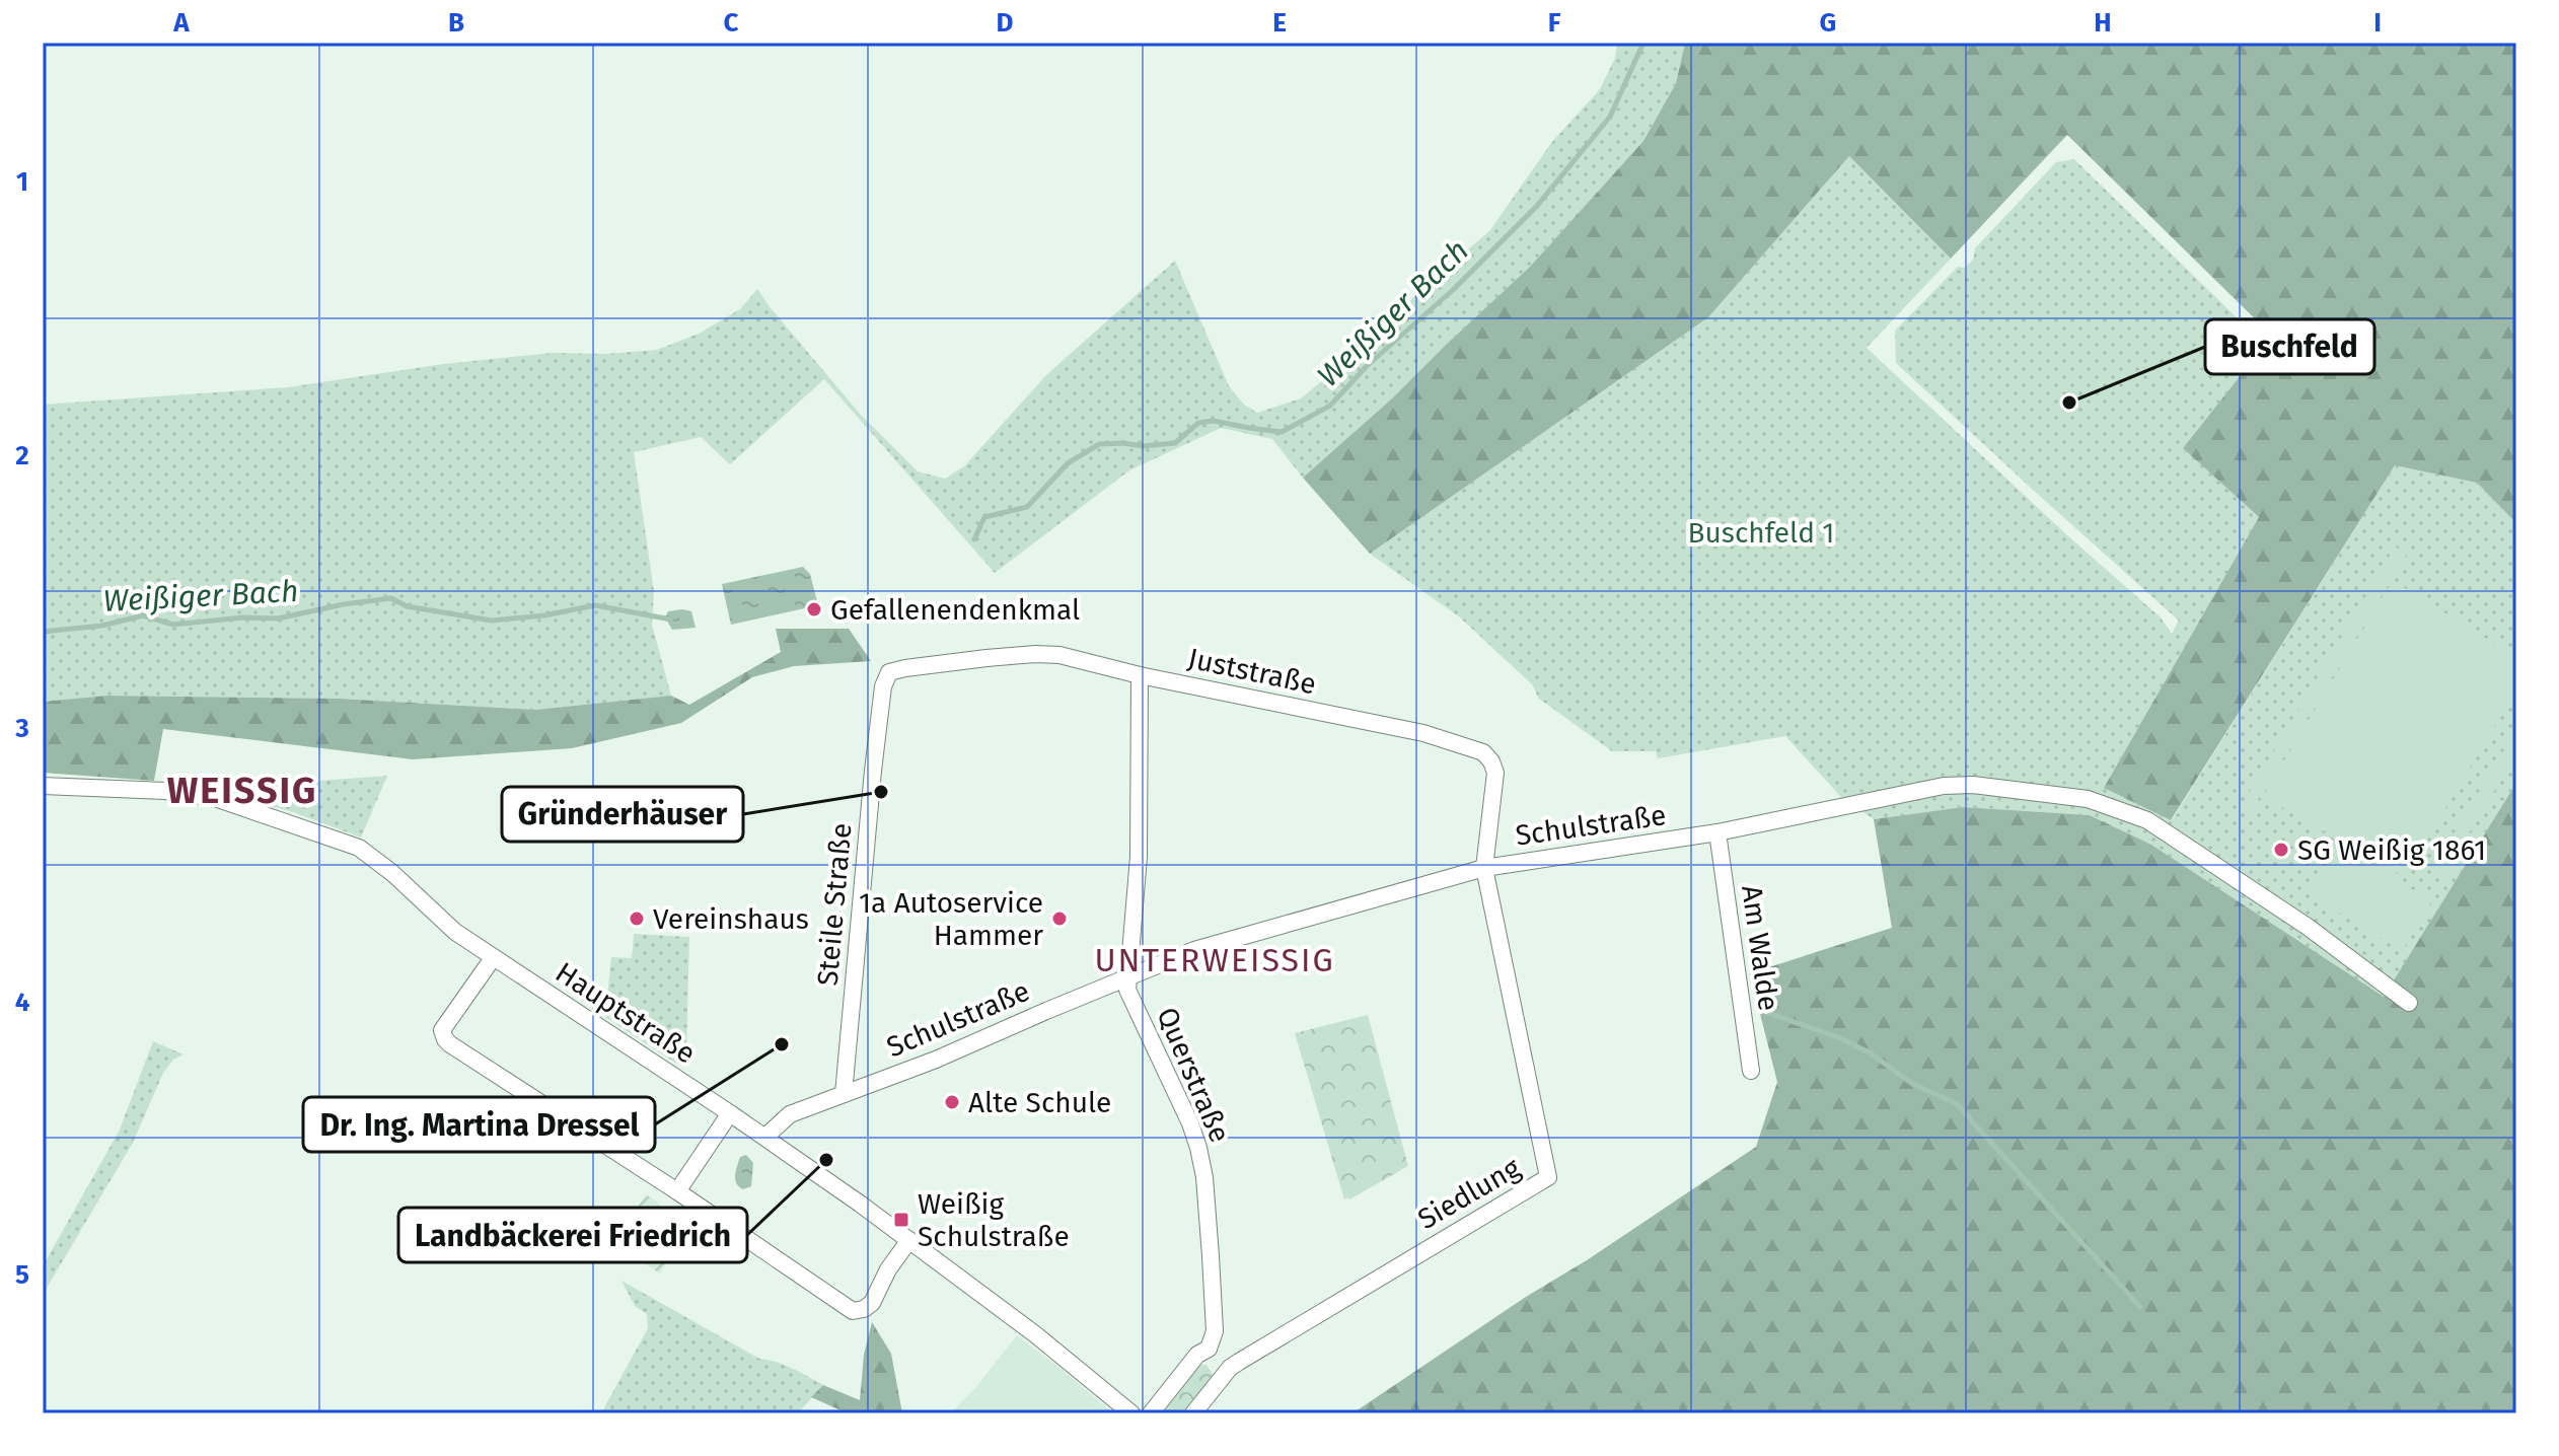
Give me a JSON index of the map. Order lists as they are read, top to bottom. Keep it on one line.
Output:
{"streets":{"street":["Juststraße","Schulstraße","Steile Straße","Am Walde","Hauptstraße","Querstraße","Siedlung"]},"crossings":[["Juststraße","Schulstraße"],["Juststraße","Steile Straße"],["Juststraße","Querstraße"],["Juststraße","Siedlung"],["Schulstraße","Steile Straße"],["Schulstraße","Am Walde"],["Schulstraße","Hauptstraße"],["Schulstraße","Querstraße"],["Schulstraße","Siedlung"]],"districts":["WEISSIG","UNTERWEISSIG"],"water":["Weißiger Bach"],"parks":["Buschfeld 1"],"places":{"other":["Buschfeld","Gefallenendenkmal","Gründerhäuser","SG Weißig 1861","Vereinshaus","1a Autoservice Hammer","Dr. Ing. Martina Dressel","Alte Schule","Landbäckerei Friedrich"],"transit":["Weißig Schulstraße"]},"grid":{"columns":["A","B","C","D","E","F","G","H","I"],"rows":["1","2","3","4","5"]}}
